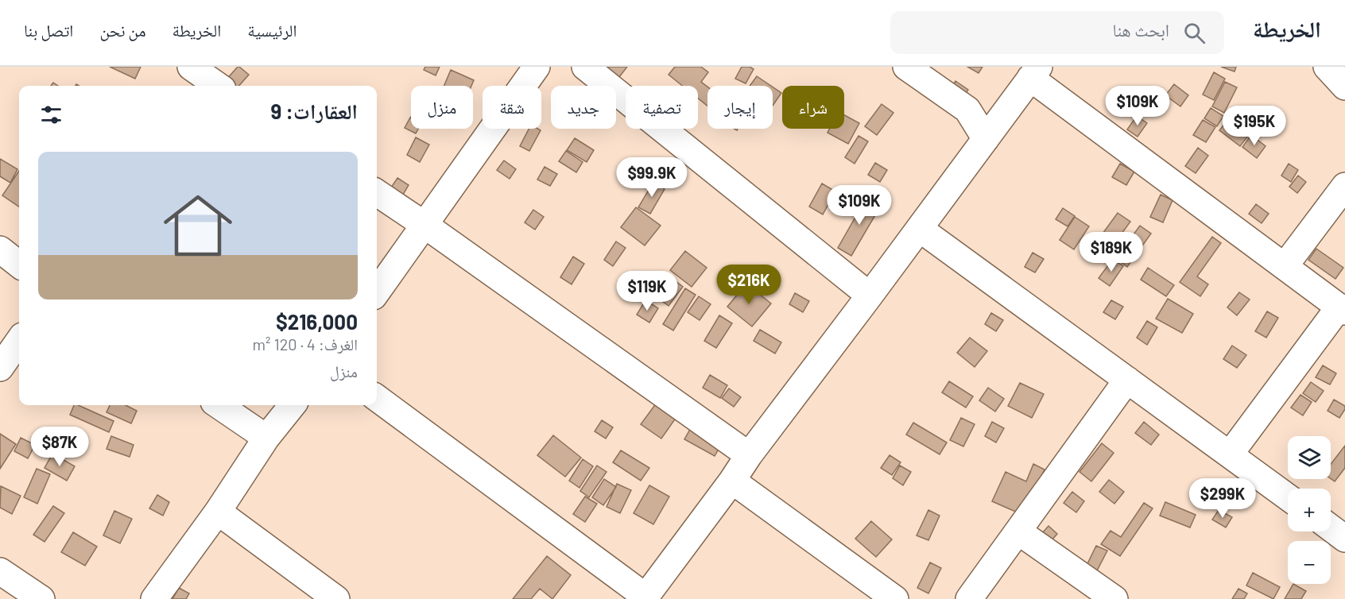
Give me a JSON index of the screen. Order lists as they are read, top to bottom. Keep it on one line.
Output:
{"page":{"header":"الخريطة","search":"ابحث هنا","nav":["الرئيسية","الخريطة","من نحن","اتصل بنا"],"price":["$109K","$195K","$99.9K","$109K","$189K","$216K","$119K","$87K","$299K"],"chip":["شراء","إيجار","تصفية","جديد","شقة","منزل"],"heading":"العقارات: 9","list":[{"name":"$216,000","note":"الغرف: 4 · 120 m² · منزل"}],"map_buttons":["+","−"]}}
